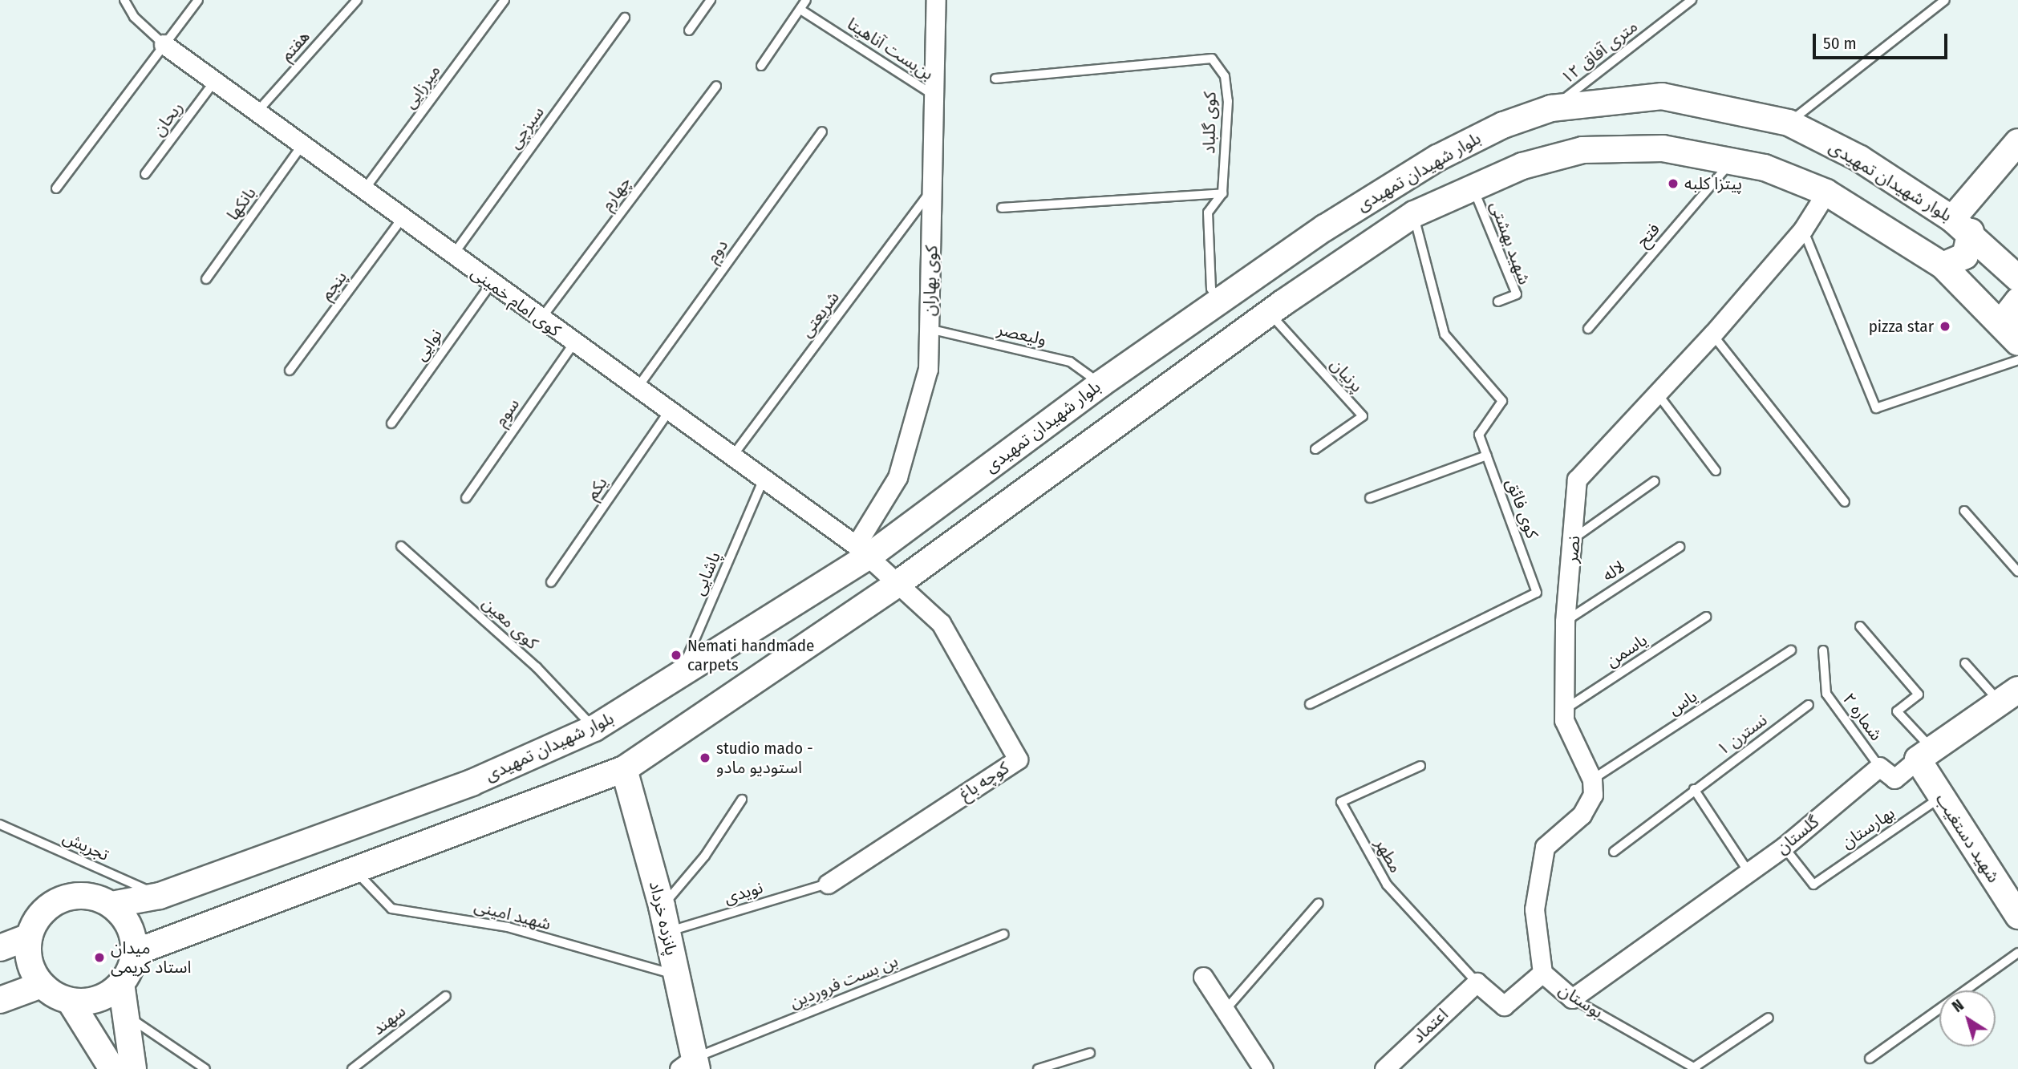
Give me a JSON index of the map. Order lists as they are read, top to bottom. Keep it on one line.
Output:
{"streets":{"main road":["بلوار شهیدان تمهیدی","شهید دستغیب","پانزده خرداد"],"street":["کوی بهاران","کوی امام خمینی","نصر","کوچه باغ","گلستان","بوستان","اعتماد"],"lane":["هفتم","بن‌بست آناهیتا","۱۲ متری آفاق","میرزایی","ریحان","کوی گلباد","سبزچی","چهارم","بانکها","فتح","شهید بهشتی","دوم","پنجم","شریعتی","ولیعصر","نوایی","پرنیان","سوم","یکم","کوی فائق","لاله","پاشایی","کوی معین","یاسمن","یاس","شماره ۲","نسترن ۱","بهارستان","تجریش","مطهر","نویدی","شهید امینی","بن بست فروردین","سهند"]},"crossings":[["هفتم","کوی امام خمینی"],["بن‌بست آناهیتا","کوی بهاران"],["۱۲ متری آفاق","بلوار شهیدان تمهیدی"],["میرزایی","کوی امام خمینی"],["ریحان","کوی امام خمینی"],["کوی گلباد","بلوار شهیدان تمهیدی"],["سبزچی","کوی امام خمینی"],["بلوار شهیدان تمهیدی","فتح"],["بلوار شهیدان تمهیدی","شهید بهشتی"],["بلوار شهیدان تمهیدی","کوی بهاران"],["بلوار شهیدان تمهیدی","کوی امام خمینی"],["بلوار شهیدان تمهیدی","ولیعصر"],["بلوار شهیدان تمهیدی","پرنیان"],["بلوار شهیدان تمهیدی","کوی فائق"],["بلوار شهیدان تمهیدی","نصر"],["بلوار شهیدان تمهیدی","پاشایی"],["بلوار شهیدان تمهیدی","کوی معین"],["بلوار شهیدان تمهیدی","کوچه باغ"],["بلوار شهیدان تمهیدی","تجریش"],["بلوار شهیدان تمهیدی","شهید امینی"],["بلوار شهیدان تمهیدی","پانزده خرداد"],["چهارم","کوی امام خمینی"],["بانکها","کوی امام خمینی"],["دوم","کوی امام خمینی"],["کوی بهاران","کوی امام خمینی"],["کوی بهاران","شریعتی"],["کوی بهاران","ولیعصر"],["پنجم","کوی امام خمینی"],["کوی امام خمینی","شریعتی"],["کوی امام خمینی","نوایی"],["کوی امام خمینی","سوم"],["کوی امام خمینی","یکم"],["کوی امام خمینی","پاشایی"],["کوی امام خمینی","کوچه باغ"],["نصر","لاله"],["نصر","یاسمن"],["نصر","یاس"],["شماره ۲","گلستان"],["کوچه باغ","نویدی"],["بهارستان","گلستان"],["بهارستان","شهید دستغیب"],["گلستان","بوستان"],["مطهر","بوستان"],["مطهر","اعتماد"],["نویدی","پانزده خرداد"],["شهید امینی","پانزده خرداد"],["پانزده خرداد","بن بست فروردین"],["بوستان","اعتماد"]],"places":["پیتزا کلبه","pizza star","Nemati handmade carpets","studio mado - استودیو مادو","میدان استاد کریمی"],"scale_bar":"50 m","north":"top left"}
